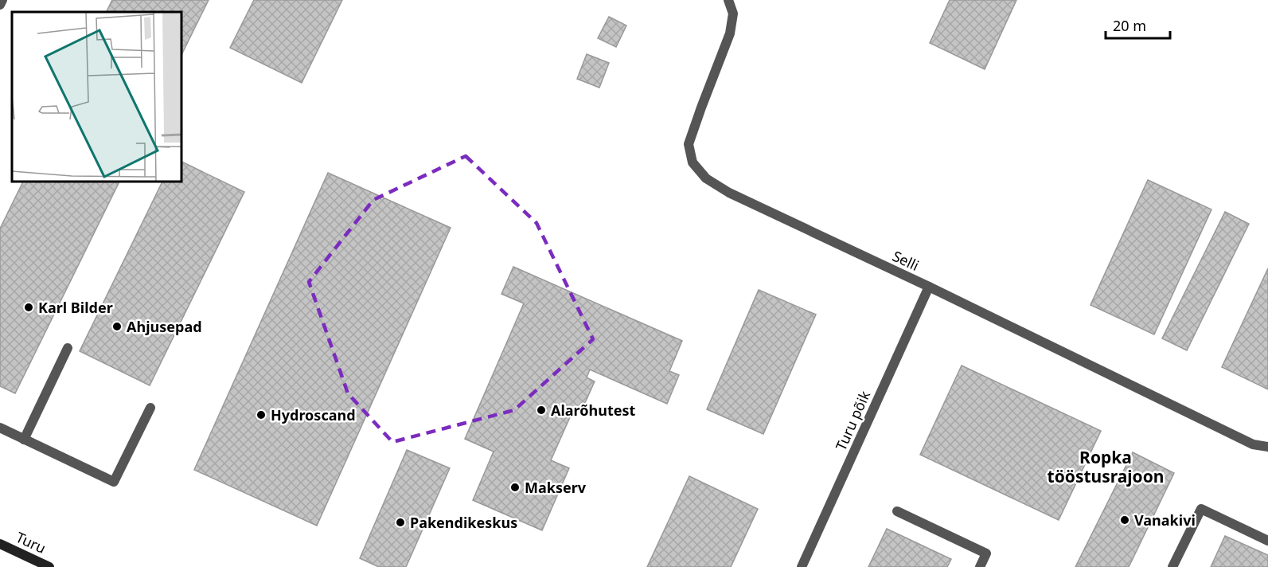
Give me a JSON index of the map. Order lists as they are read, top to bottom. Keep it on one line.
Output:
{"streets":{"main road":["Turu"],"lane":["Selli","Turu põik"]},"crossings":[["Selli","Turu põik"]],"districts":["Ropka tööstusrajoon"],"places":["Karl Bilder","Ahjusepad","Alarõhutest","Hydroscand","Makserv","Vanakivi","Pakendikeskus"],"scale_bar":"20 m"}
